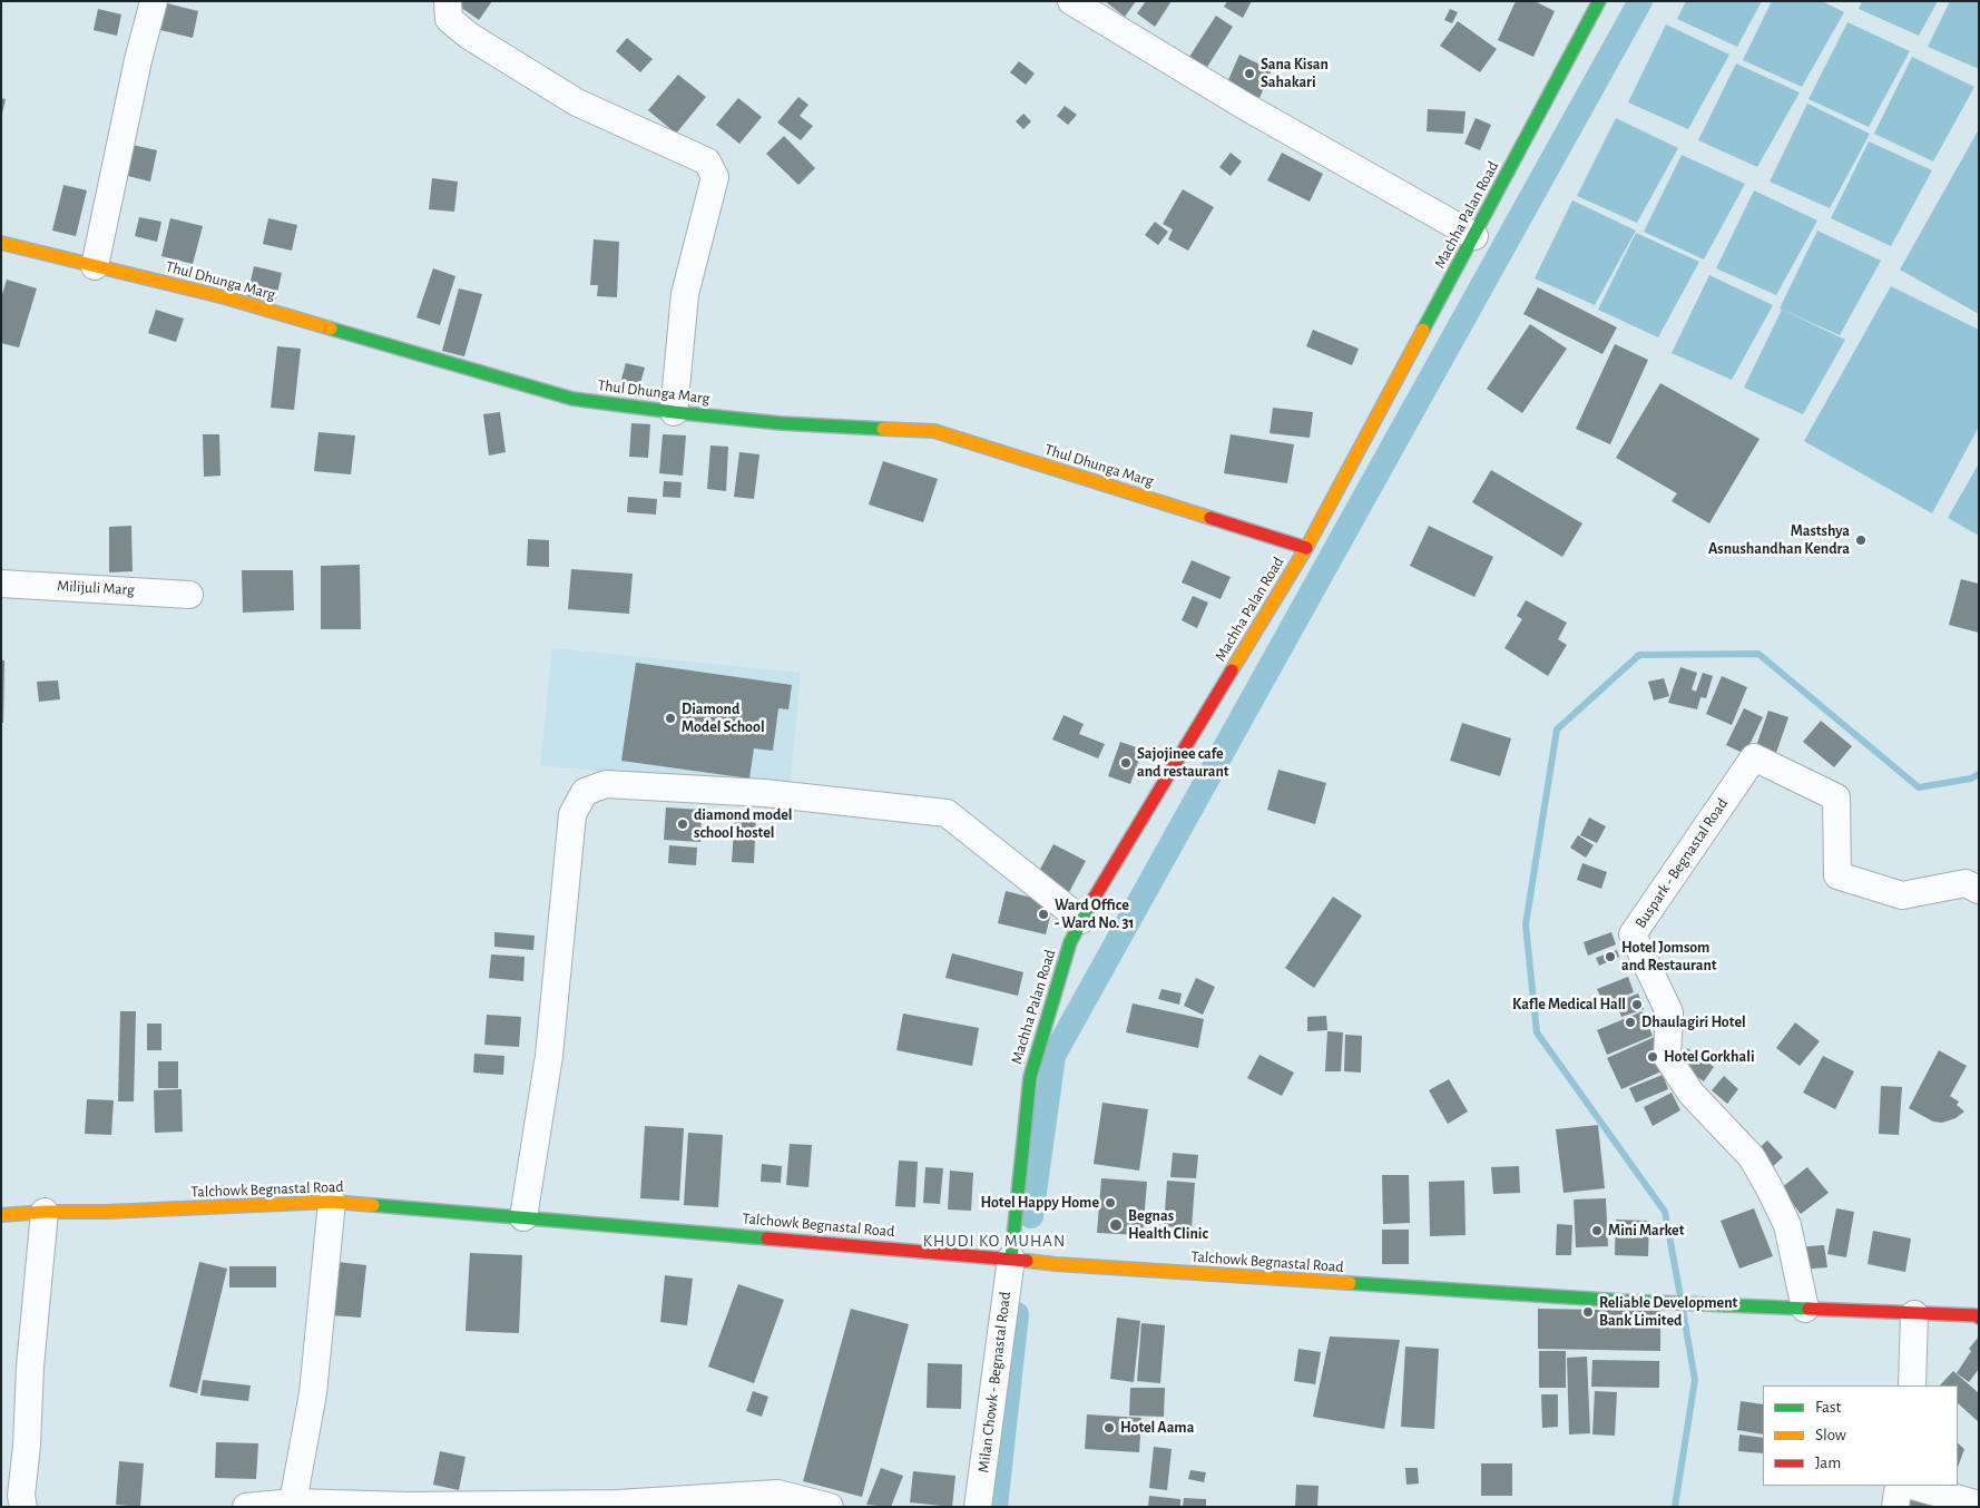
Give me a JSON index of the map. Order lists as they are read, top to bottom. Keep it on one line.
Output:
{"streets":{"street":["Machha Palan Road","Thul Dhunga Marg","Milijuli Marg","Buspark - Begnastal Road","Talchowk Begnastal Road","Milan Chowk - Begnastal Road"]},"crossings":[["Machha Palan Road","Thul Dhunga Marg"],["Machha Palan Road","Talchowk Begnastal Road"],["Machha Palan Road","Milan Chowk - Begnastal Road"],["Buspark - Begnastal Road","Talchowk Begnastal Road"],["Talchowk Begnastal Road","Milan Chowk - Begnastal Road"]],"districts":["KHUDI KO MUHAN"],"places":["Sana Kisan Sahakari","Mastshya Asnushandhan Kendra","Diamond Model School","Sajojinee cafe and restaurant","diamond model school hostel","Ward Office - Ward No. 31","Hotel Jomsom and Restaurant","Kafle Medical Hall","Dhaulagiri Hotel","Hotel Gorkhali","Hotel Happy Home","Begnas Health Clinic","Mini Market","Reliable Development Bank Limited","Hotel Aama"],"legend":["Fast","Slow","Jam"]}
